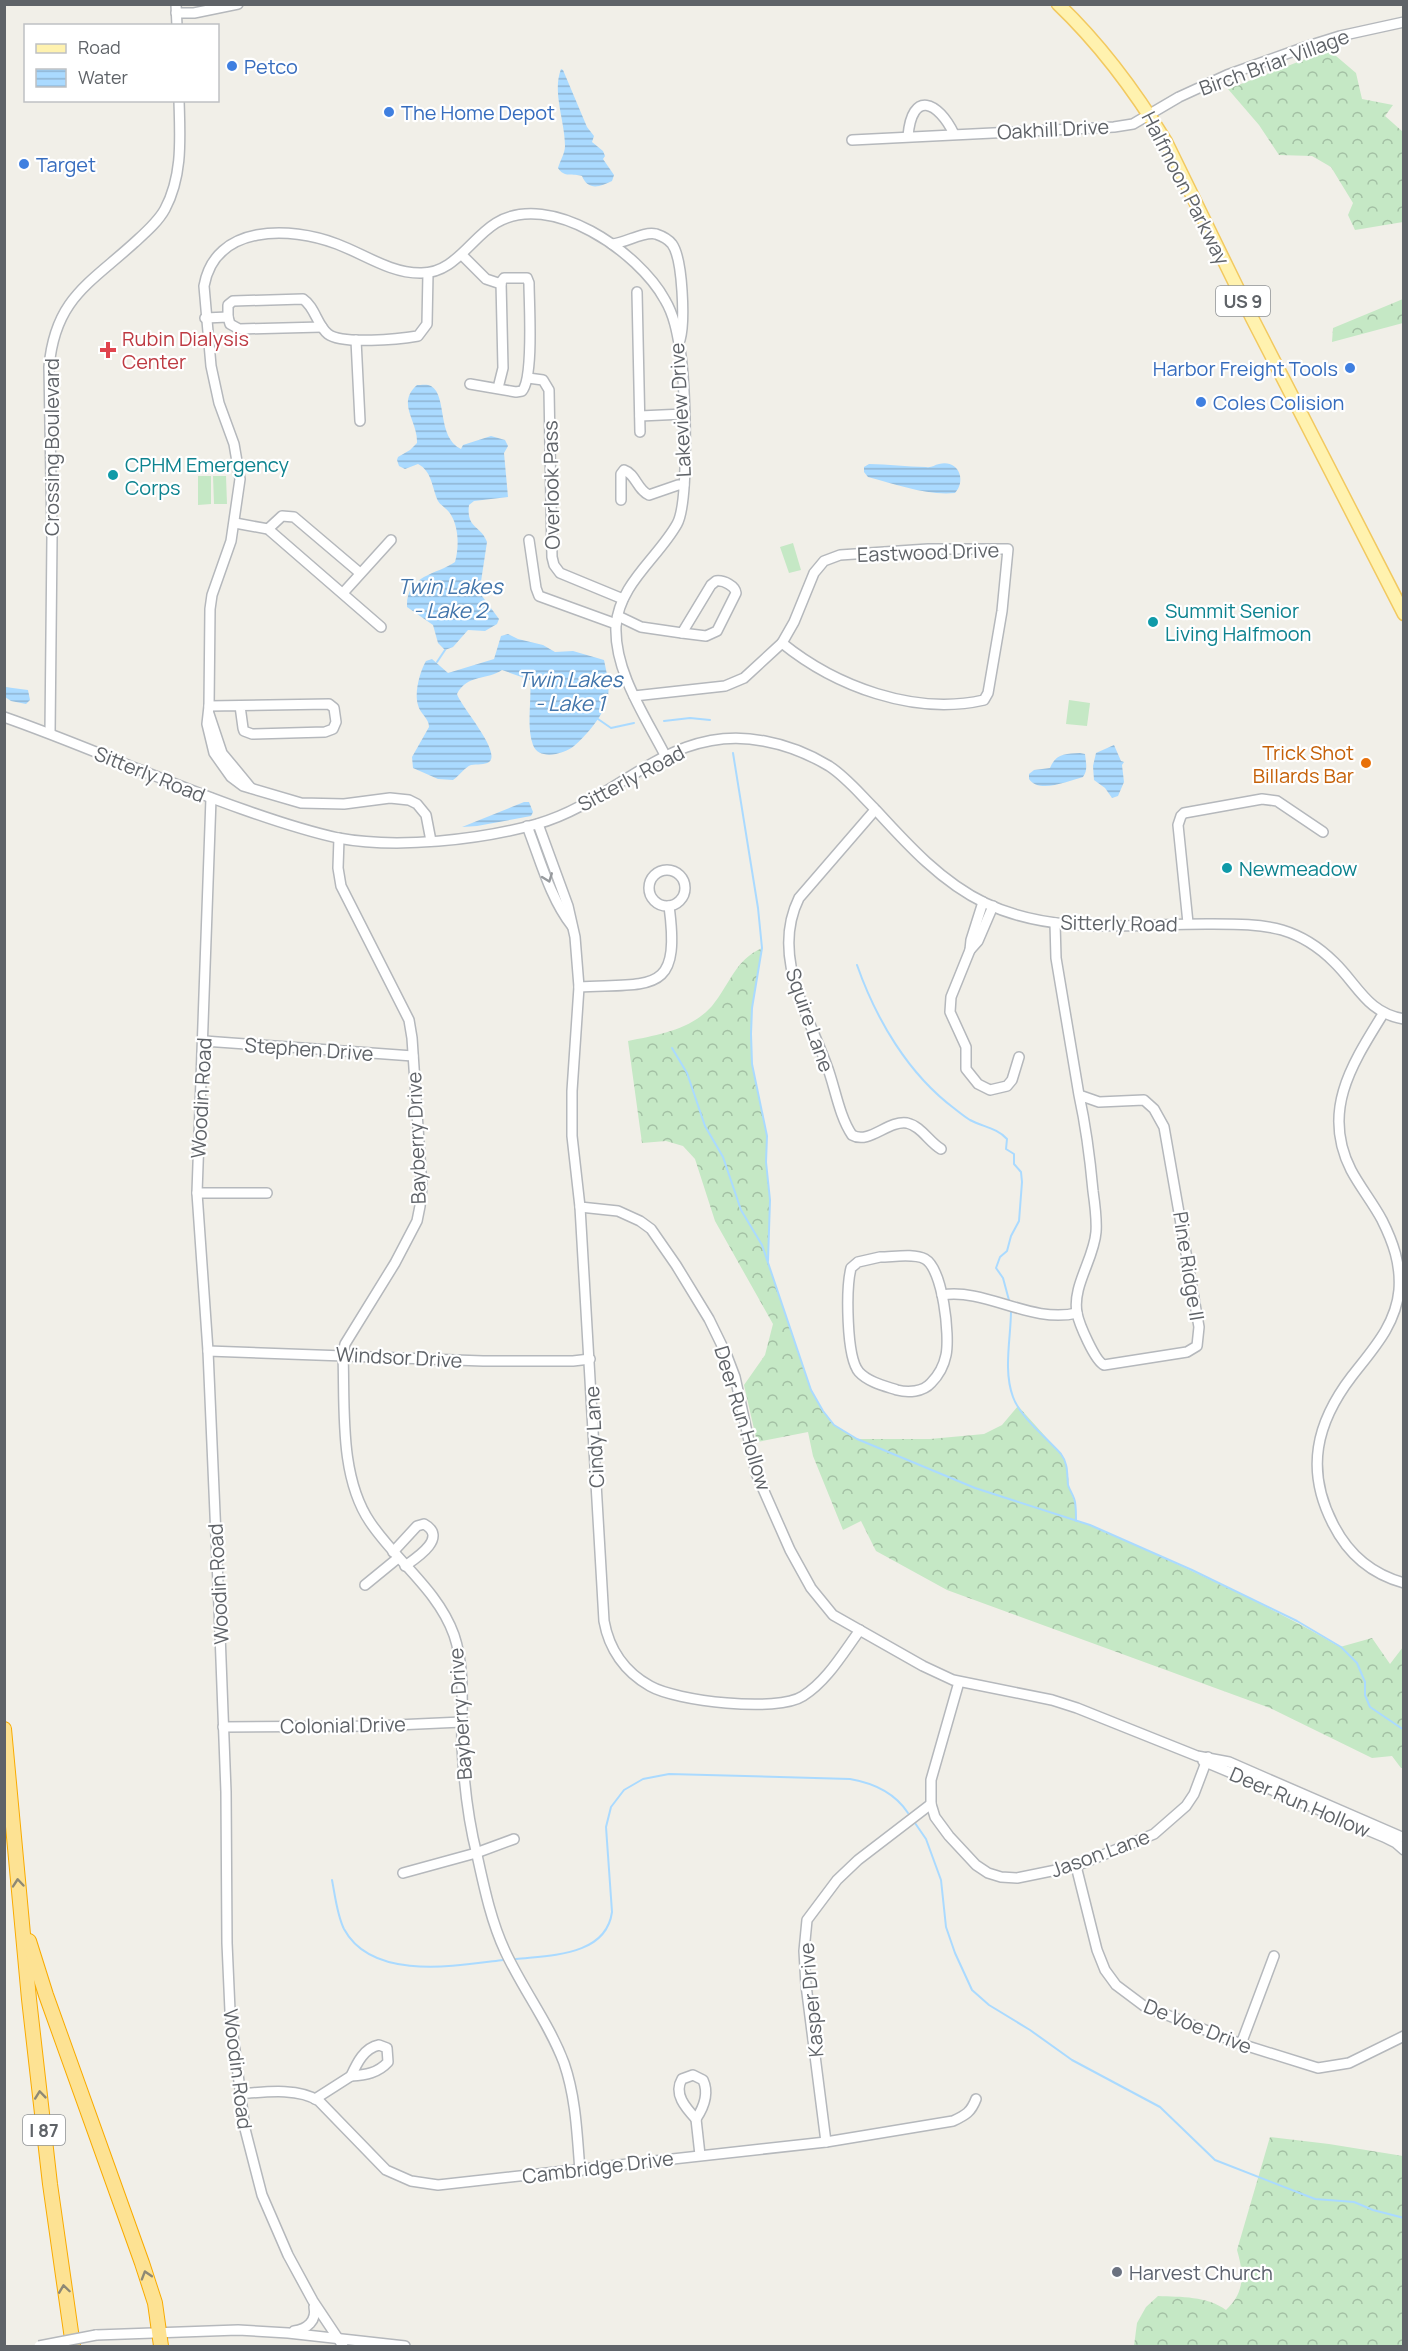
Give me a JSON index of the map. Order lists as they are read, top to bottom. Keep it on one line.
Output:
{"streets":{"highway":["I 87"],"main road":["Halfmoon Parkway","US 9"],"street":["Birch Briar Village","Oakhill Drive","Lakeview Drive","Crossing Boulevard","Overlook Pass","Eastwood Drive","Sitterly Road","Squire Lane","Stephen Drive","Woodin Road","Bayberry Drive","Pine Ridge II","Windsor Drive","Deer Run Hollow","Cindy Lane","Colonial Drive","Jason Lane","Kasper Drive","De Voe Drive","Cambridge Drive"]},"crossings":[["Birch Briar Village","Oakhill Drive"],["Birch Briar Village","Halfmoon Parkway"],["Oakhill Drive","Halfmoon Parkway"],["Lakeview Drive","Overlook Pass"],["Lakeview Drive","Eastwood Drive"],["Lakeview Drive","Sitterly Road"],["Crossing Boulevard","Sitterly Road"],["Sitterly Road","Squire Lane"],["Sitterly Road","Woodin Road"],["Sitterly Road","Bayberry Drive"],["Sitterly Road","Cindy Lane"],["Stephen Drive","Woodin Road"],["Stephen Drive","Bayberry Drive"],["Woodin Road","Windsor Drive"],["Woodin Road","Colonial Drive"],["Bayberry Drive","Windsor Drive"],["Bayberry Drive","Colonial Drive"],["Bayberry Drive","Cambridge Drive"],["Windsor Drive","Cindy Lane"],["Deer Run Hollow","Cindy Lane"],["Deer Run Hollow","Jason Lane"],["Jason Lane","Kasper Drive"],["Jason Lane","De Voe Drive"],["Kasper Drive","Cambridge Drive"]],"water":["Twin Lakes - Lake 2","Twin Lakes - Lake 1"],"places":{"other":["Petco","The Home Depot","Target","Harbor Freight Tools","Coles Colision","CPHM Emergency Corps","Summit Senior Living Halfmoon","Trick Shot Billards Bar","Newmeadow","Harvest Church"],"health":["Rubin Dialysis Center"]},"legend":["Road","Water"]}
